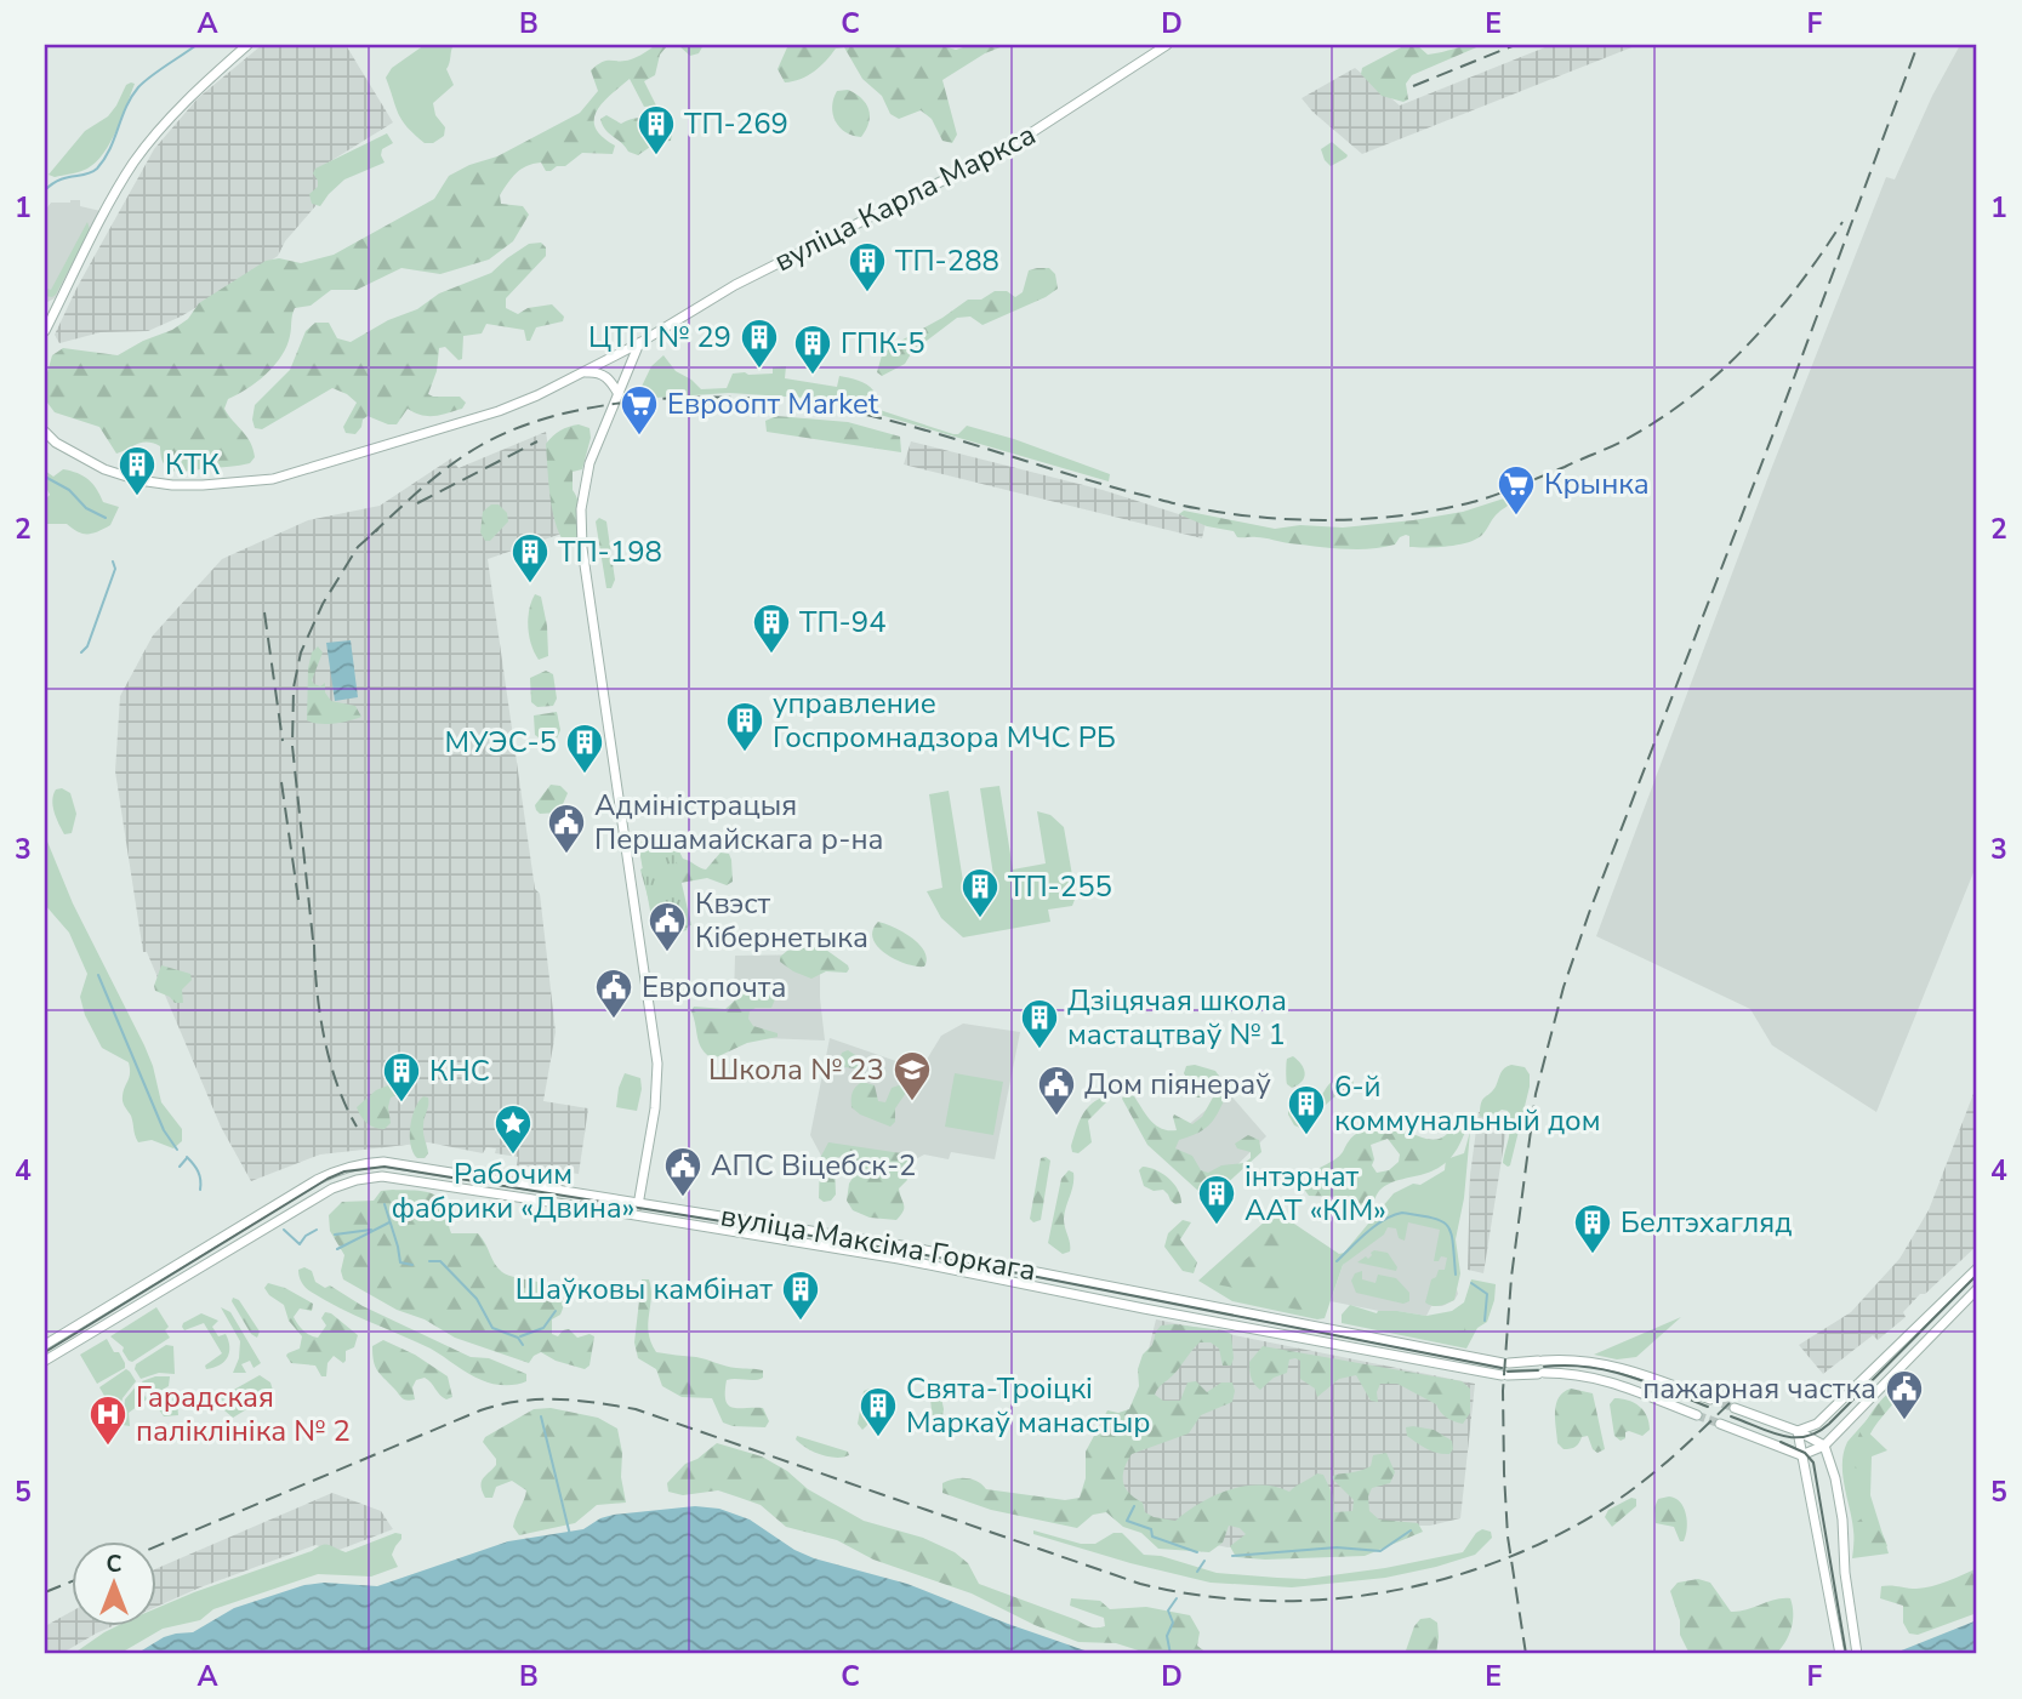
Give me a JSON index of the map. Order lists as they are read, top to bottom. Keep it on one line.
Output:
{"streets":{"main road":["вуліца Карла Маркса","вуліца Максіма Горкага"]},"places":{"building":["ТП-269","ТП-288","ЦТП № 29","ГПК-5","КТК","ТП-198","ТП-94","управление Госпромнадзора МЧС РБ","МУЭС-5","ТП-255","Дзіцячая школа мастацтваў № 1","КНС","6-й коммунальный дом","інтэрнат ААТ «КІМ»","Белтэхагляд","Шаўковы камбінат","Свята-Троіцкі Маркаў манастыр"],"supermarket":["Евроопт Market","Крынка"],"public building":["Адміністрацыя Першамайскага р-на","Квэст Кібернетыка","Европочта","Дом піянераў","АПС Віцебск-2","пажарная частка"],"school or university":["Школа № 23"],"place":["Рабочим фабрики «Двина»"],"hospital":["Гарадская паліклініка № 2"]},"north":"top","grid":{"columns":["A","B","C","D","E","F"],"rows":["1","2","3","4","5"]}}
